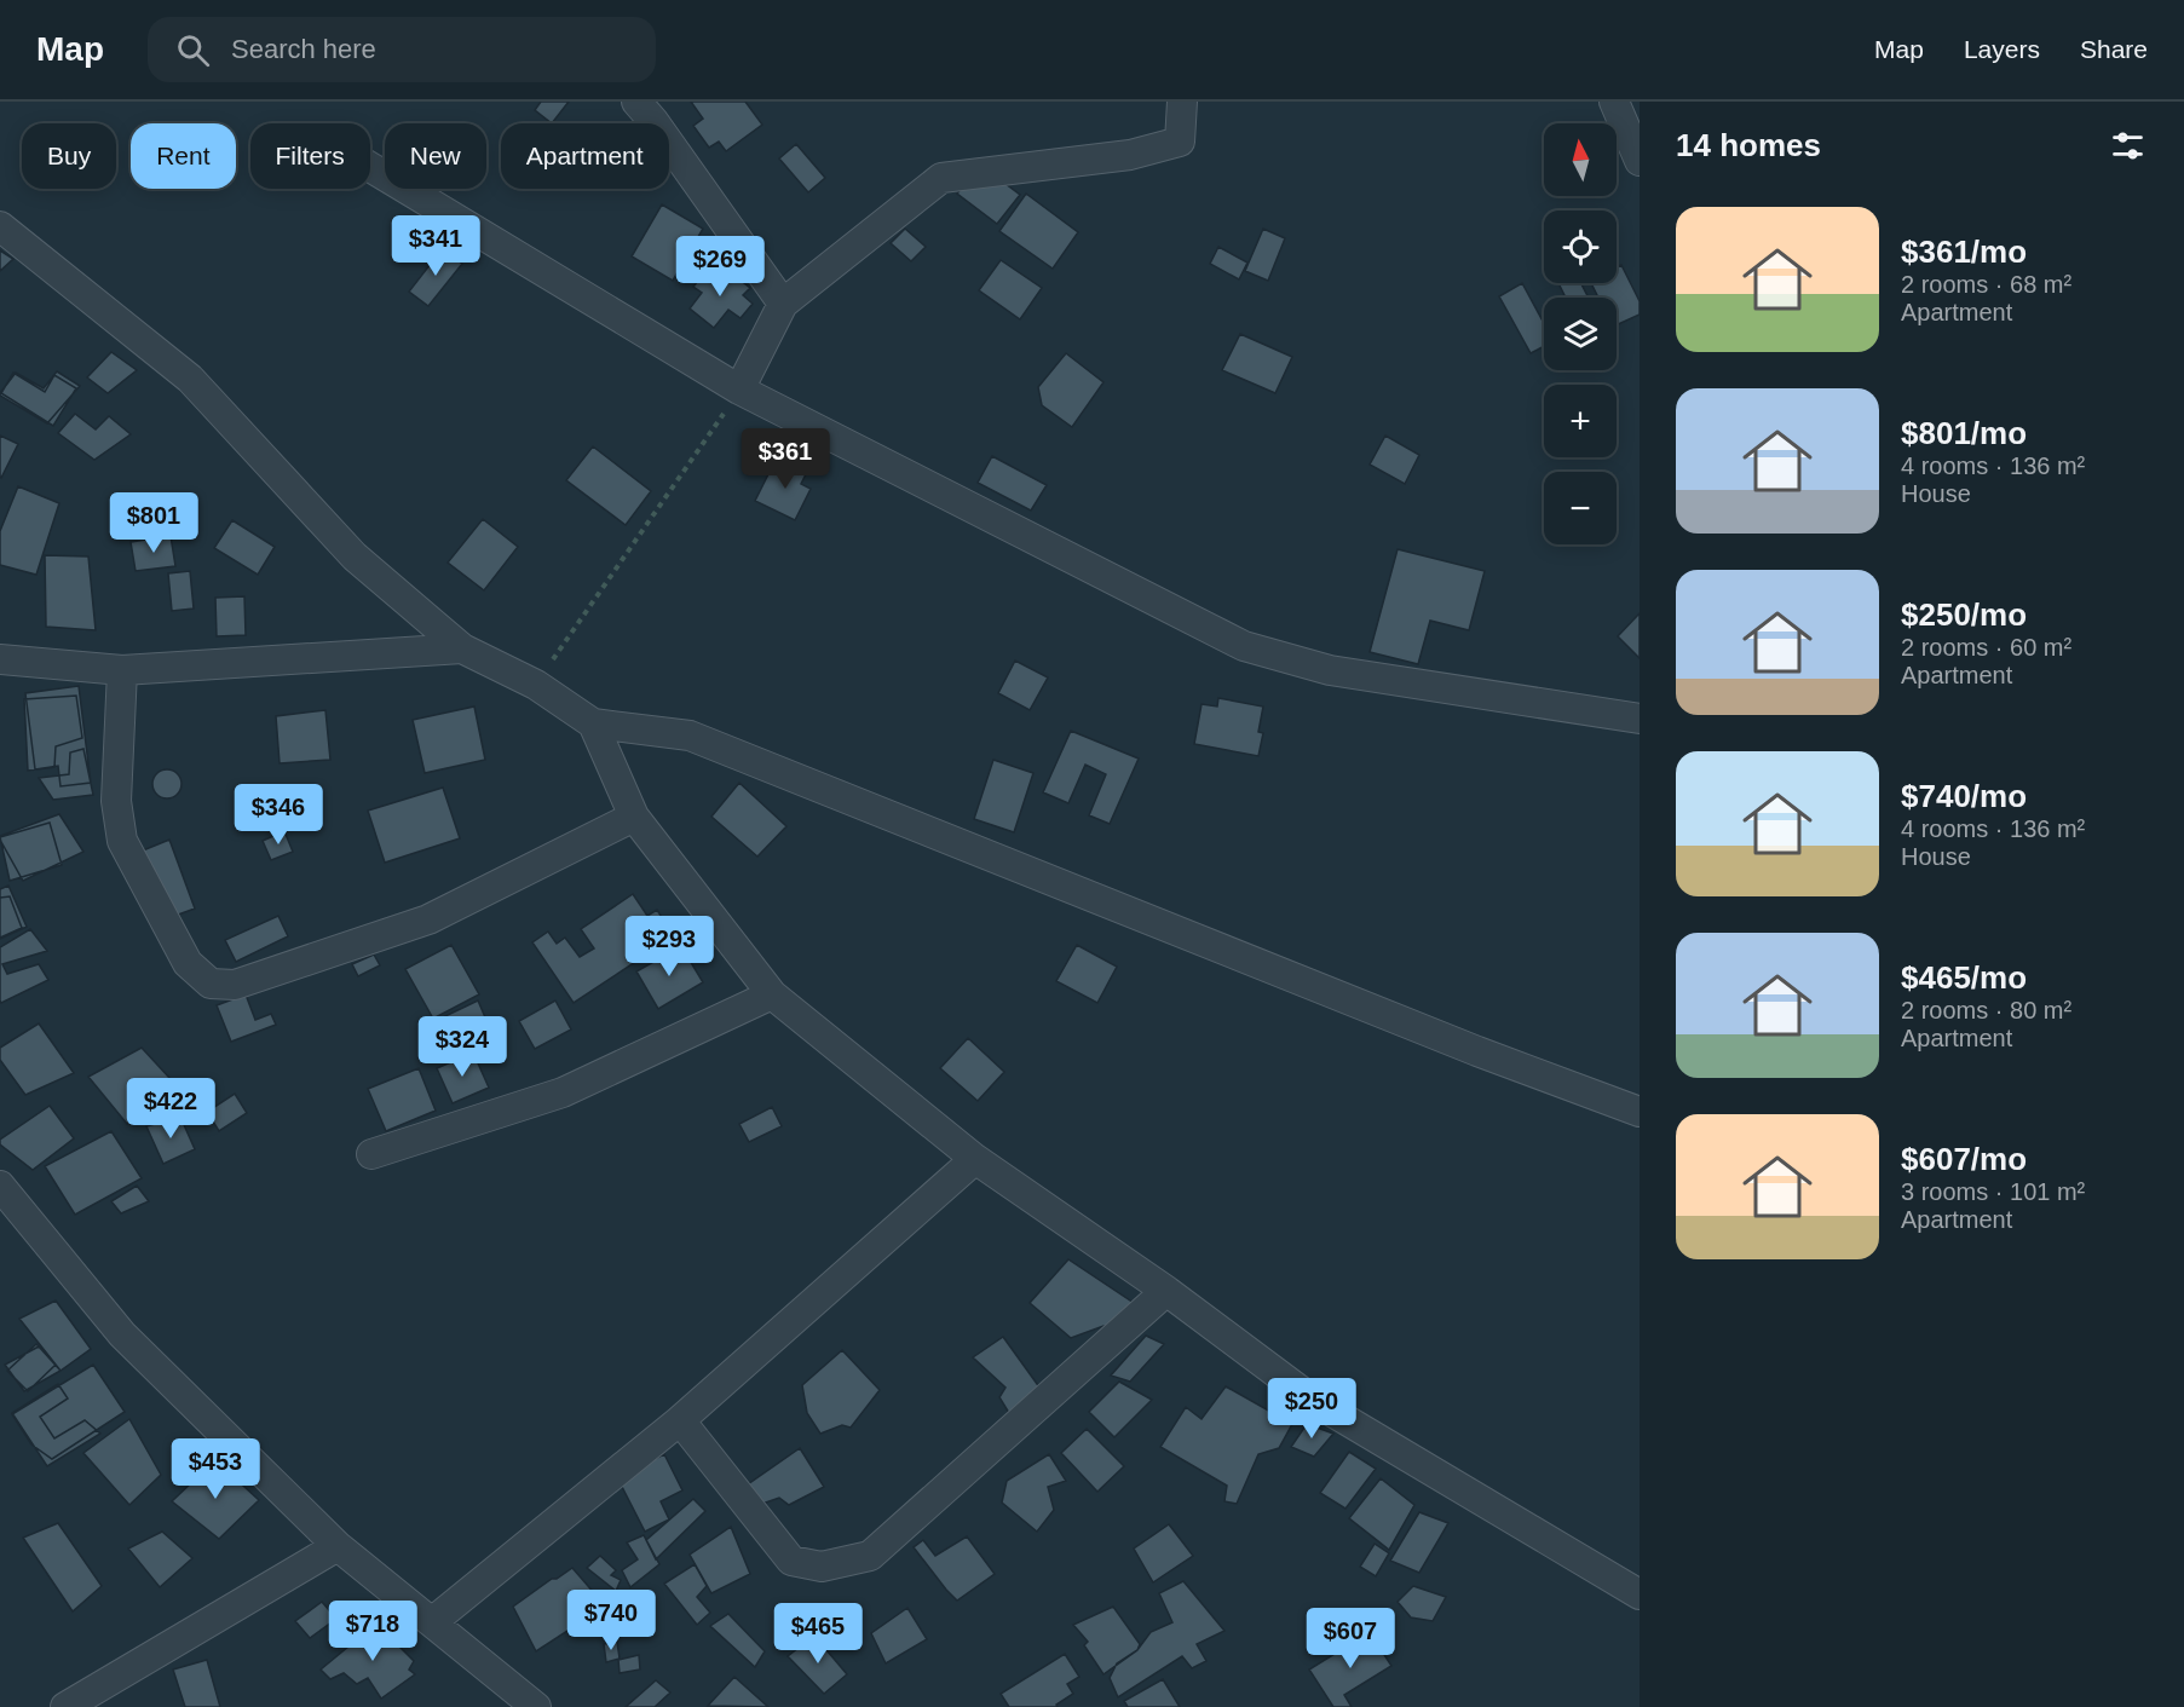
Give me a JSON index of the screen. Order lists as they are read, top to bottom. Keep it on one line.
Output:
{"north":"top","page":{"header":"Map","search":"Search here","nav":["Map","Layers","Share"],"heading":"14 homes","map_buttons":["+","−"],"chip":["Buy","Rent","Filters","New","Apartment"],"list":[{"name":"$361/mo","note":"2 rooms · 68 m² · Apartment"},{"name":"$801/mo","note":"4 rooms · 136 m² · House"},{"name":"$250/mo","note":"2 rooms · 60 m² · Apartment"},{"name":"$740/mo","note":"4 rooms · 136 m² · House"},{"name":"$465/mo","note":"2 rooms · 80 m² · Apartment"},{"name":"$607/mo","note":"3 rooms · 101 m² · Apartment"}],"price":["$341","$269","$361","$801","$346","$293","$324","$422","$250","$453","$740","$718","$465","$607"]}}
